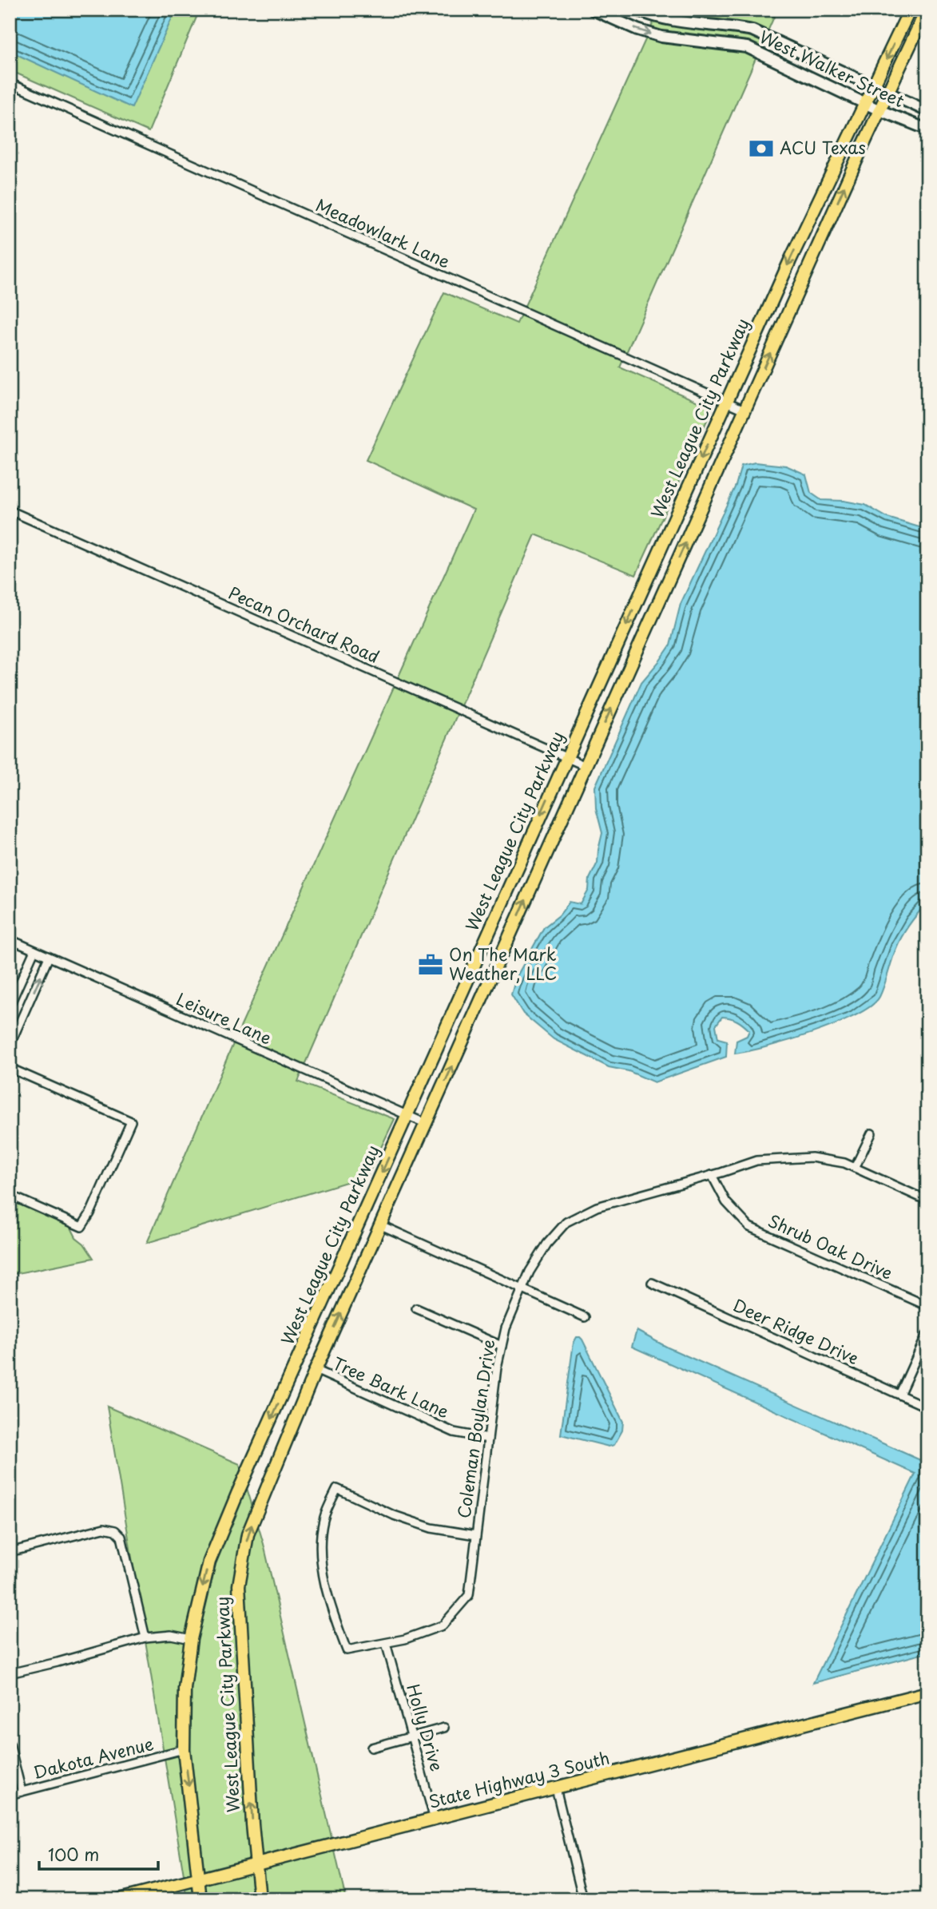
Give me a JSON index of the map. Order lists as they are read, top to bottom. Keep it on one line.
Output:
{"streets":{"main road":["West League City Parkway","State Highway 3 South"],"street":["West Walker Street","Meadowlark Lane","Pecan Orchard Road","Leisure Lane","Shrub Oak Drive","Deer Ridge Drive","Tree Bark Lane","Coleman Boylan Drive","Holly Drive","Dakota Avenue"]},"crossings":[["West Walker Street","West League City Parkway"],["Meadowlark Lane","West League City Parkway"],["West League City Parkway","Pecan Orchard Road"],["West League City Parkway","Leisure Lane"],["West League City Parkway","Tree Bark Lane"],["West League City Parkway","Dakota Avenue"],["West League City Parkway","State Highway 3 South"],["Shrub Oak Drive","Coleman Boylan Drive"],["Tree Bark Lane","Coleman Boylan Drive"],["Coleman Boylan Drive","Holly Drive"],["Holly Drive","State Highway 3 South"]],"places":{"bank":["ACU Texas"],"office":["On The Mark Weather, LLC"]},"scale_bar":"100 m"}
